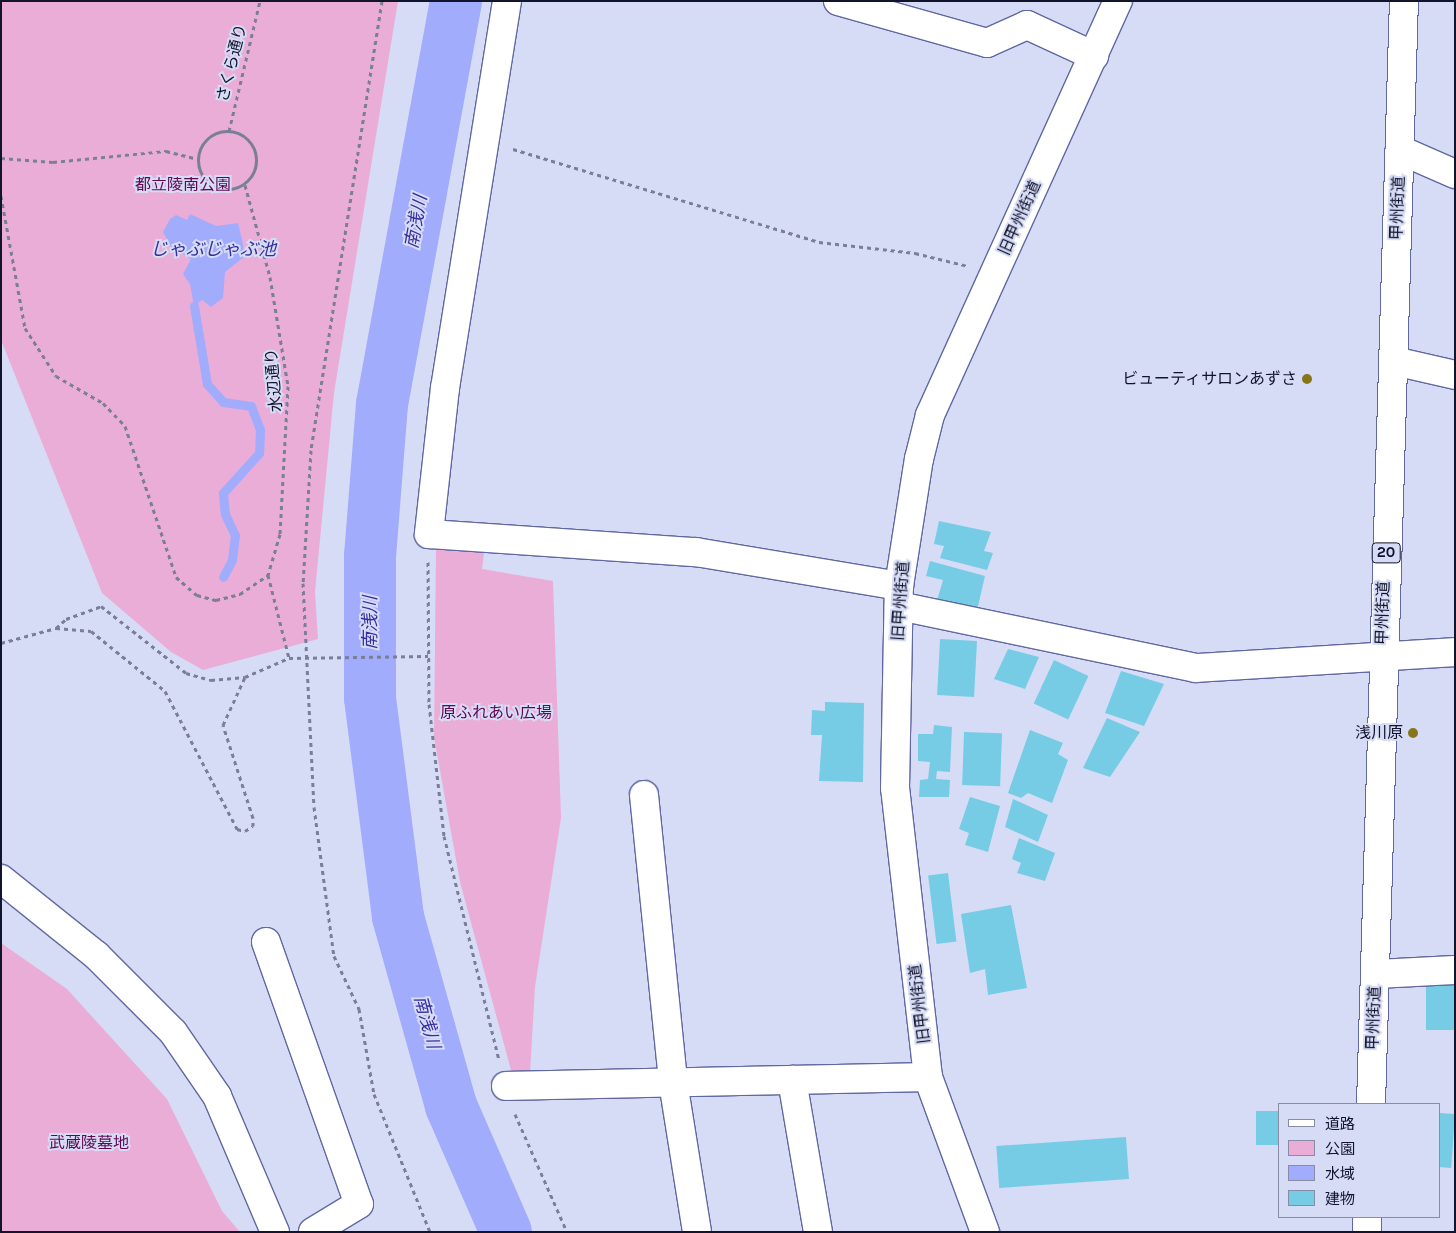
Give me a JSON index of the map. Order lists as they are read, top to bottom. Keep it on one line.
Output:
{"streets":{"main road":["甲州街道","旧甲州街道","20"],"path":["さくら通り","水辺通り"]},"crossings":[["さくら通り","水辺通り"]],"water":["南浅川","じゃぶじゃぶ池"],"parks":["都立陵南公園","原ふれあい広場","武蔵陵墓地"],"places":["ビューティサロンあずさ","浅川原"],"legend":["道路","公園","水域","建物"]}
